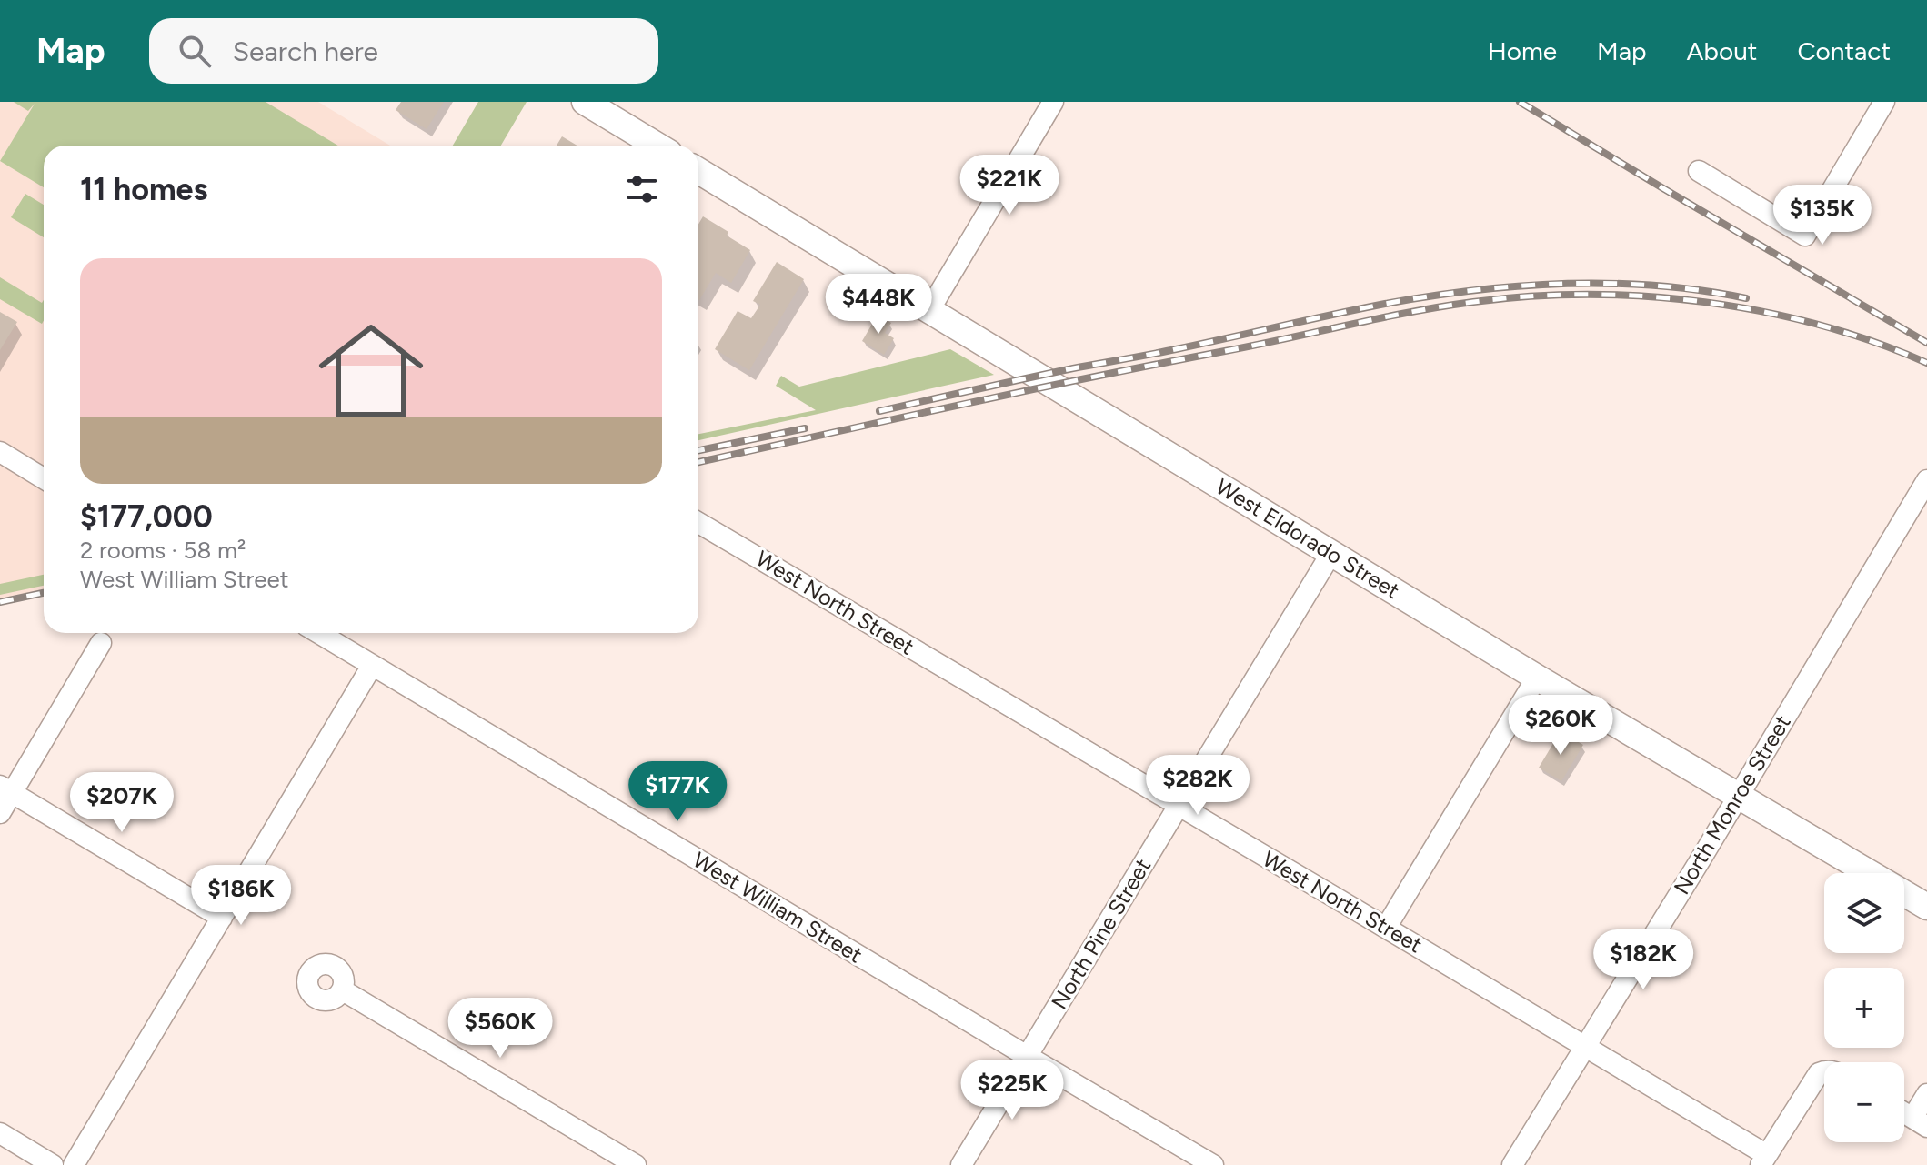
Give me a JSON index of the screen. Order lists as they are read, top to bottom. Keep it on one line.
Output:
{"streets":{"main road":["West Eldorado Street"],"street":["West North Street","North Monroe Street","West William Street","North Pine Street"]},"crossings":[["West Eldorado Street","North Monroe Street"],["West Eldorado Street","North Pine Street"],["West North Street","North Monroe Street"],["West North Street","North Pine Street"],["West William Street","North Pine Street"]],"page":{"header":"Map","search":"Search here","nav":["Home","Map","About","Contact"],"heading":"11 homes","price":["$221K","$135K","$448K","$260K","$282K","$177K","$207K","$186K","$182K","$560K","$225K"],"list":[{"name":"$177,000","note":"2 rooms · 58 m² · West William Street"}],"map_buttons":["+","−"]}}
